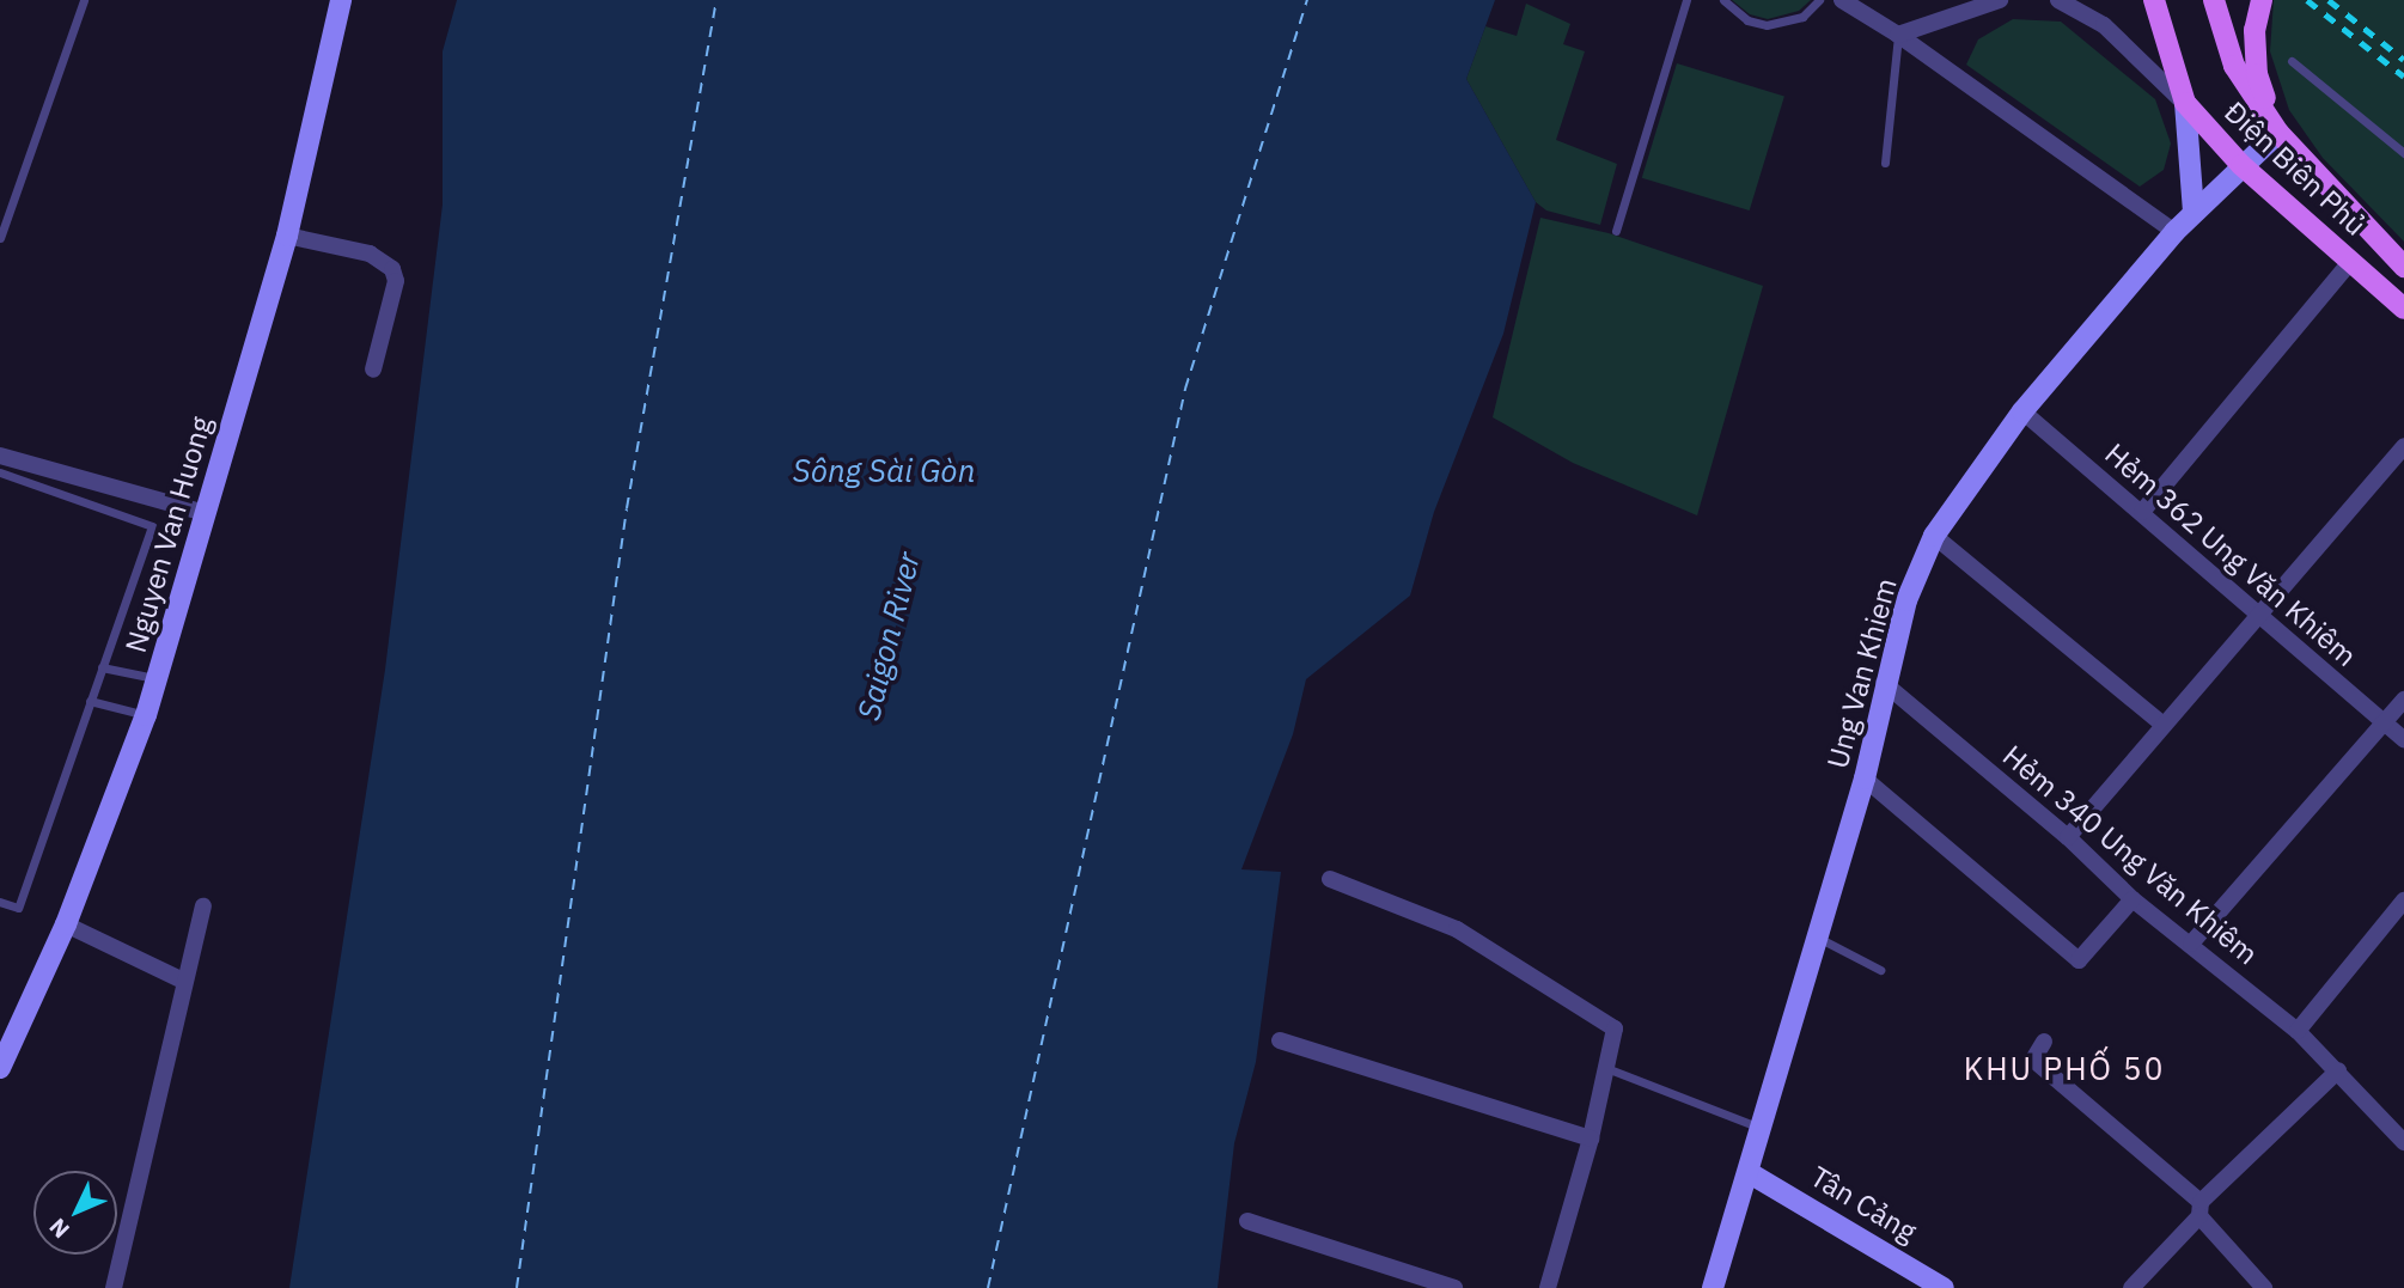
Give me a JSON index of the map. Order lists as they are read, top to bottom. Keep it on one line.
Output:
{"streets":{"main road":["Điện Biên Phủ","Nguyen Van Huong","Ung Van Khiem","Tân Cảng"],"street":["Hẻm 362 Ung Văn Khiêm","Hẻm 340 Ung Văn Khiêm"]},"crossings":[["Điện Biên Phủ","Ung Van Khiem"],["Hẻm 362 Ung Văn Khiêm","Ung Van Khiem"],["Ung Van Khiem","Hẻm 340 Ung Văn Khiêm"],["Ung Van Khiem","Tân Cảng"]],"districts":["KHU PHỐ 50"],"water":["Sông Sài Gòn","Saigon River"],"north":"bottom left"}
